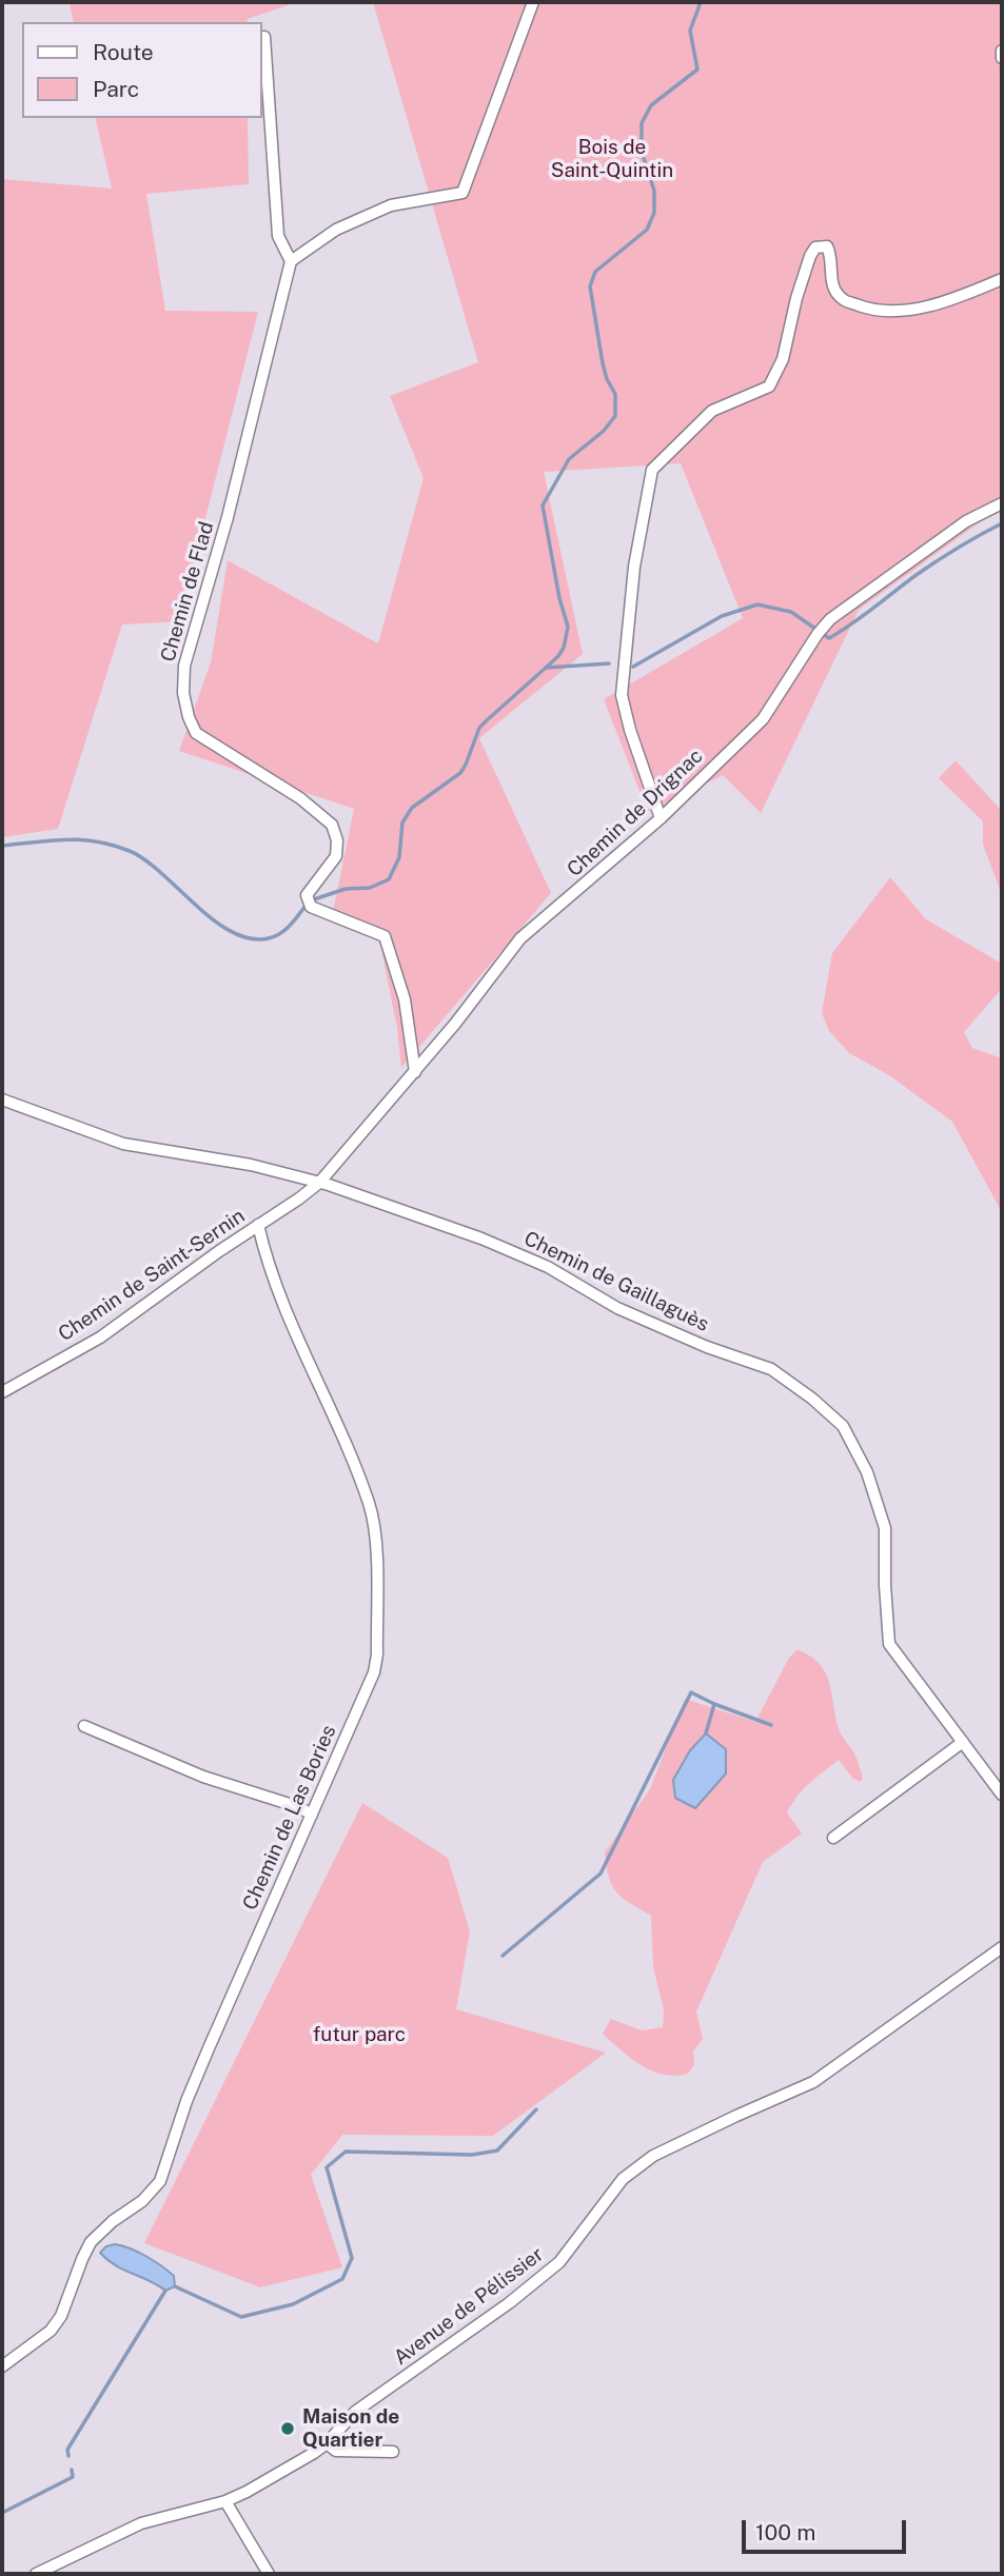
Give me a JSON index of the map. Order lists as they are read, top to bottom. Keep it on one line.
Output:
{"streets":{"street":["Chemin de Flad","Chemin de Drignac","Chemin de Saint-Sernin","Chemin de Gaillaguès","Chemin de Las Bories","Avenue de Pélissier"]},"crossings":[["Chemin de Flad","Chemin de Drignac"],["Chemin de Drignac","Chemin de Saint-Sernin"],["Chemin de Drignac","Chemin de Gaillaguès"],["Chemin de Saint-Sernin","Chemin de Gaillaguès"],["Chemin de Saint-Sernin","Chemin de Las Bories"]],"parks":["Bois de Saint-Quintin","futur parc"],"places":["Maison de Quartier"],"legend":["Route","Parc"],"scale_bar":"100 m"}
